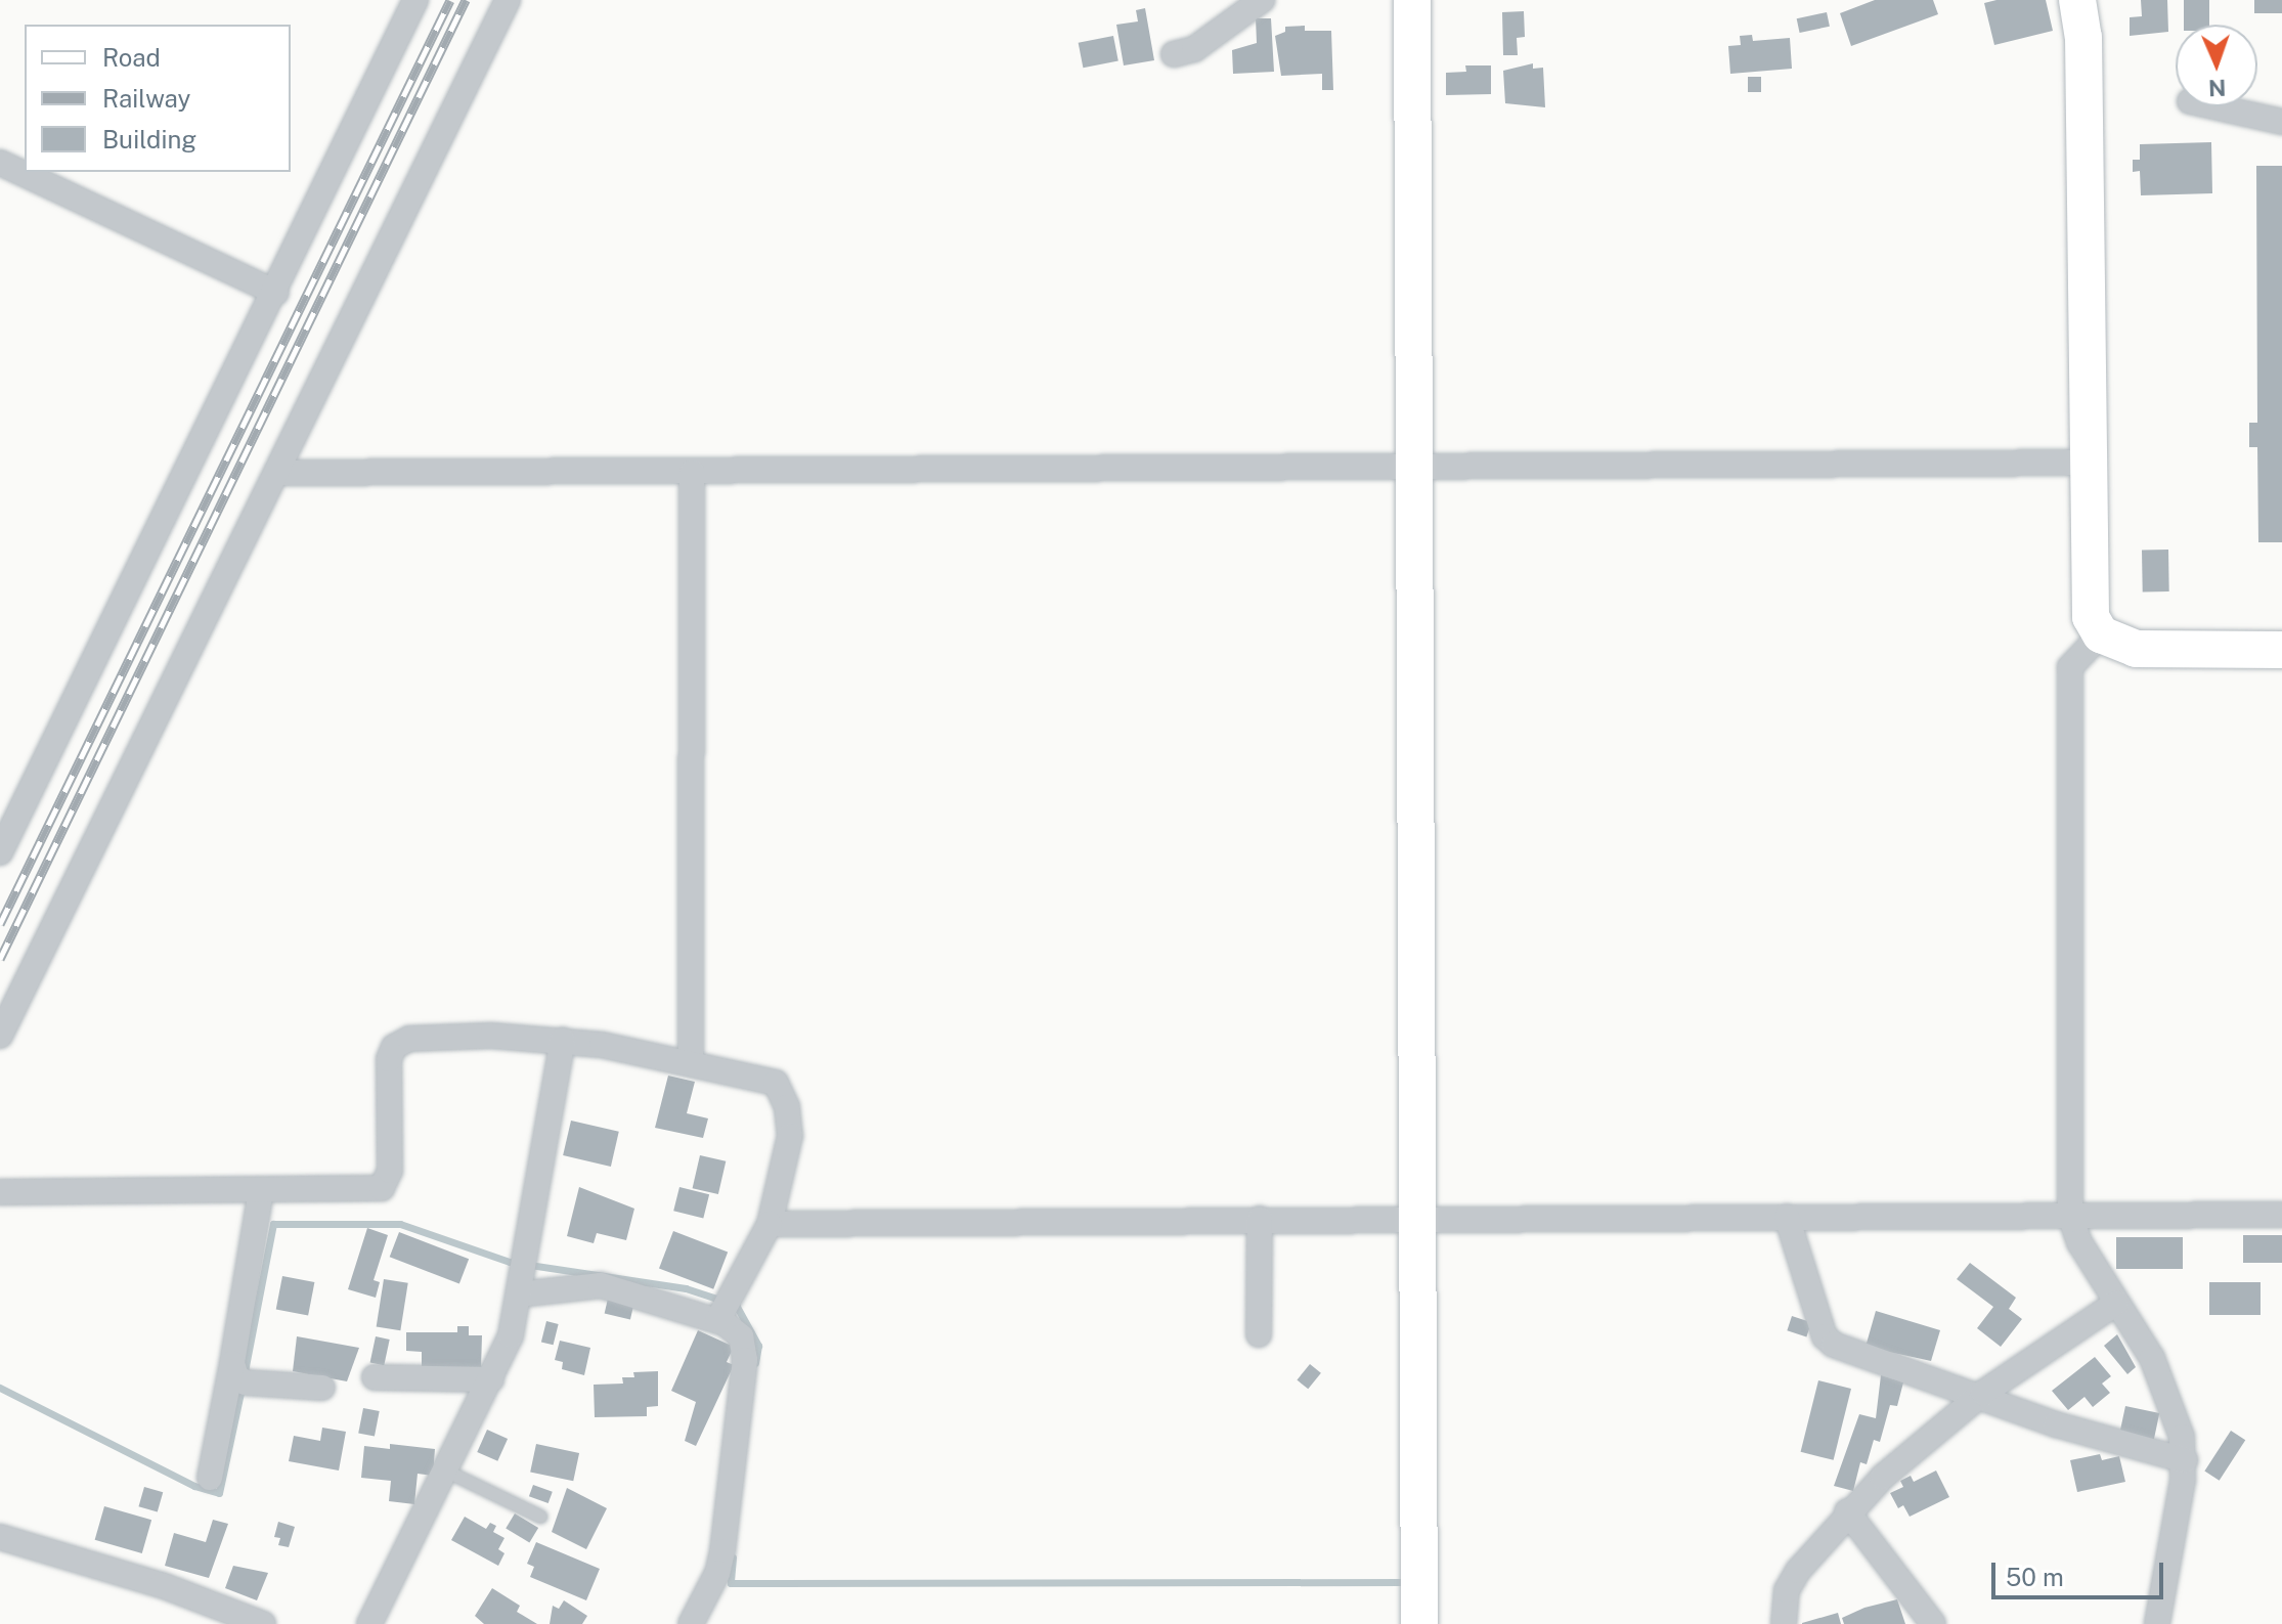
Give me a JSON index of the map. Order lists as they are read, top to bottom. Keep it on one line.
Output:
{"legend":["Road","Railway","Building"],"scale_bar":"50 m","north":"bottom"}
